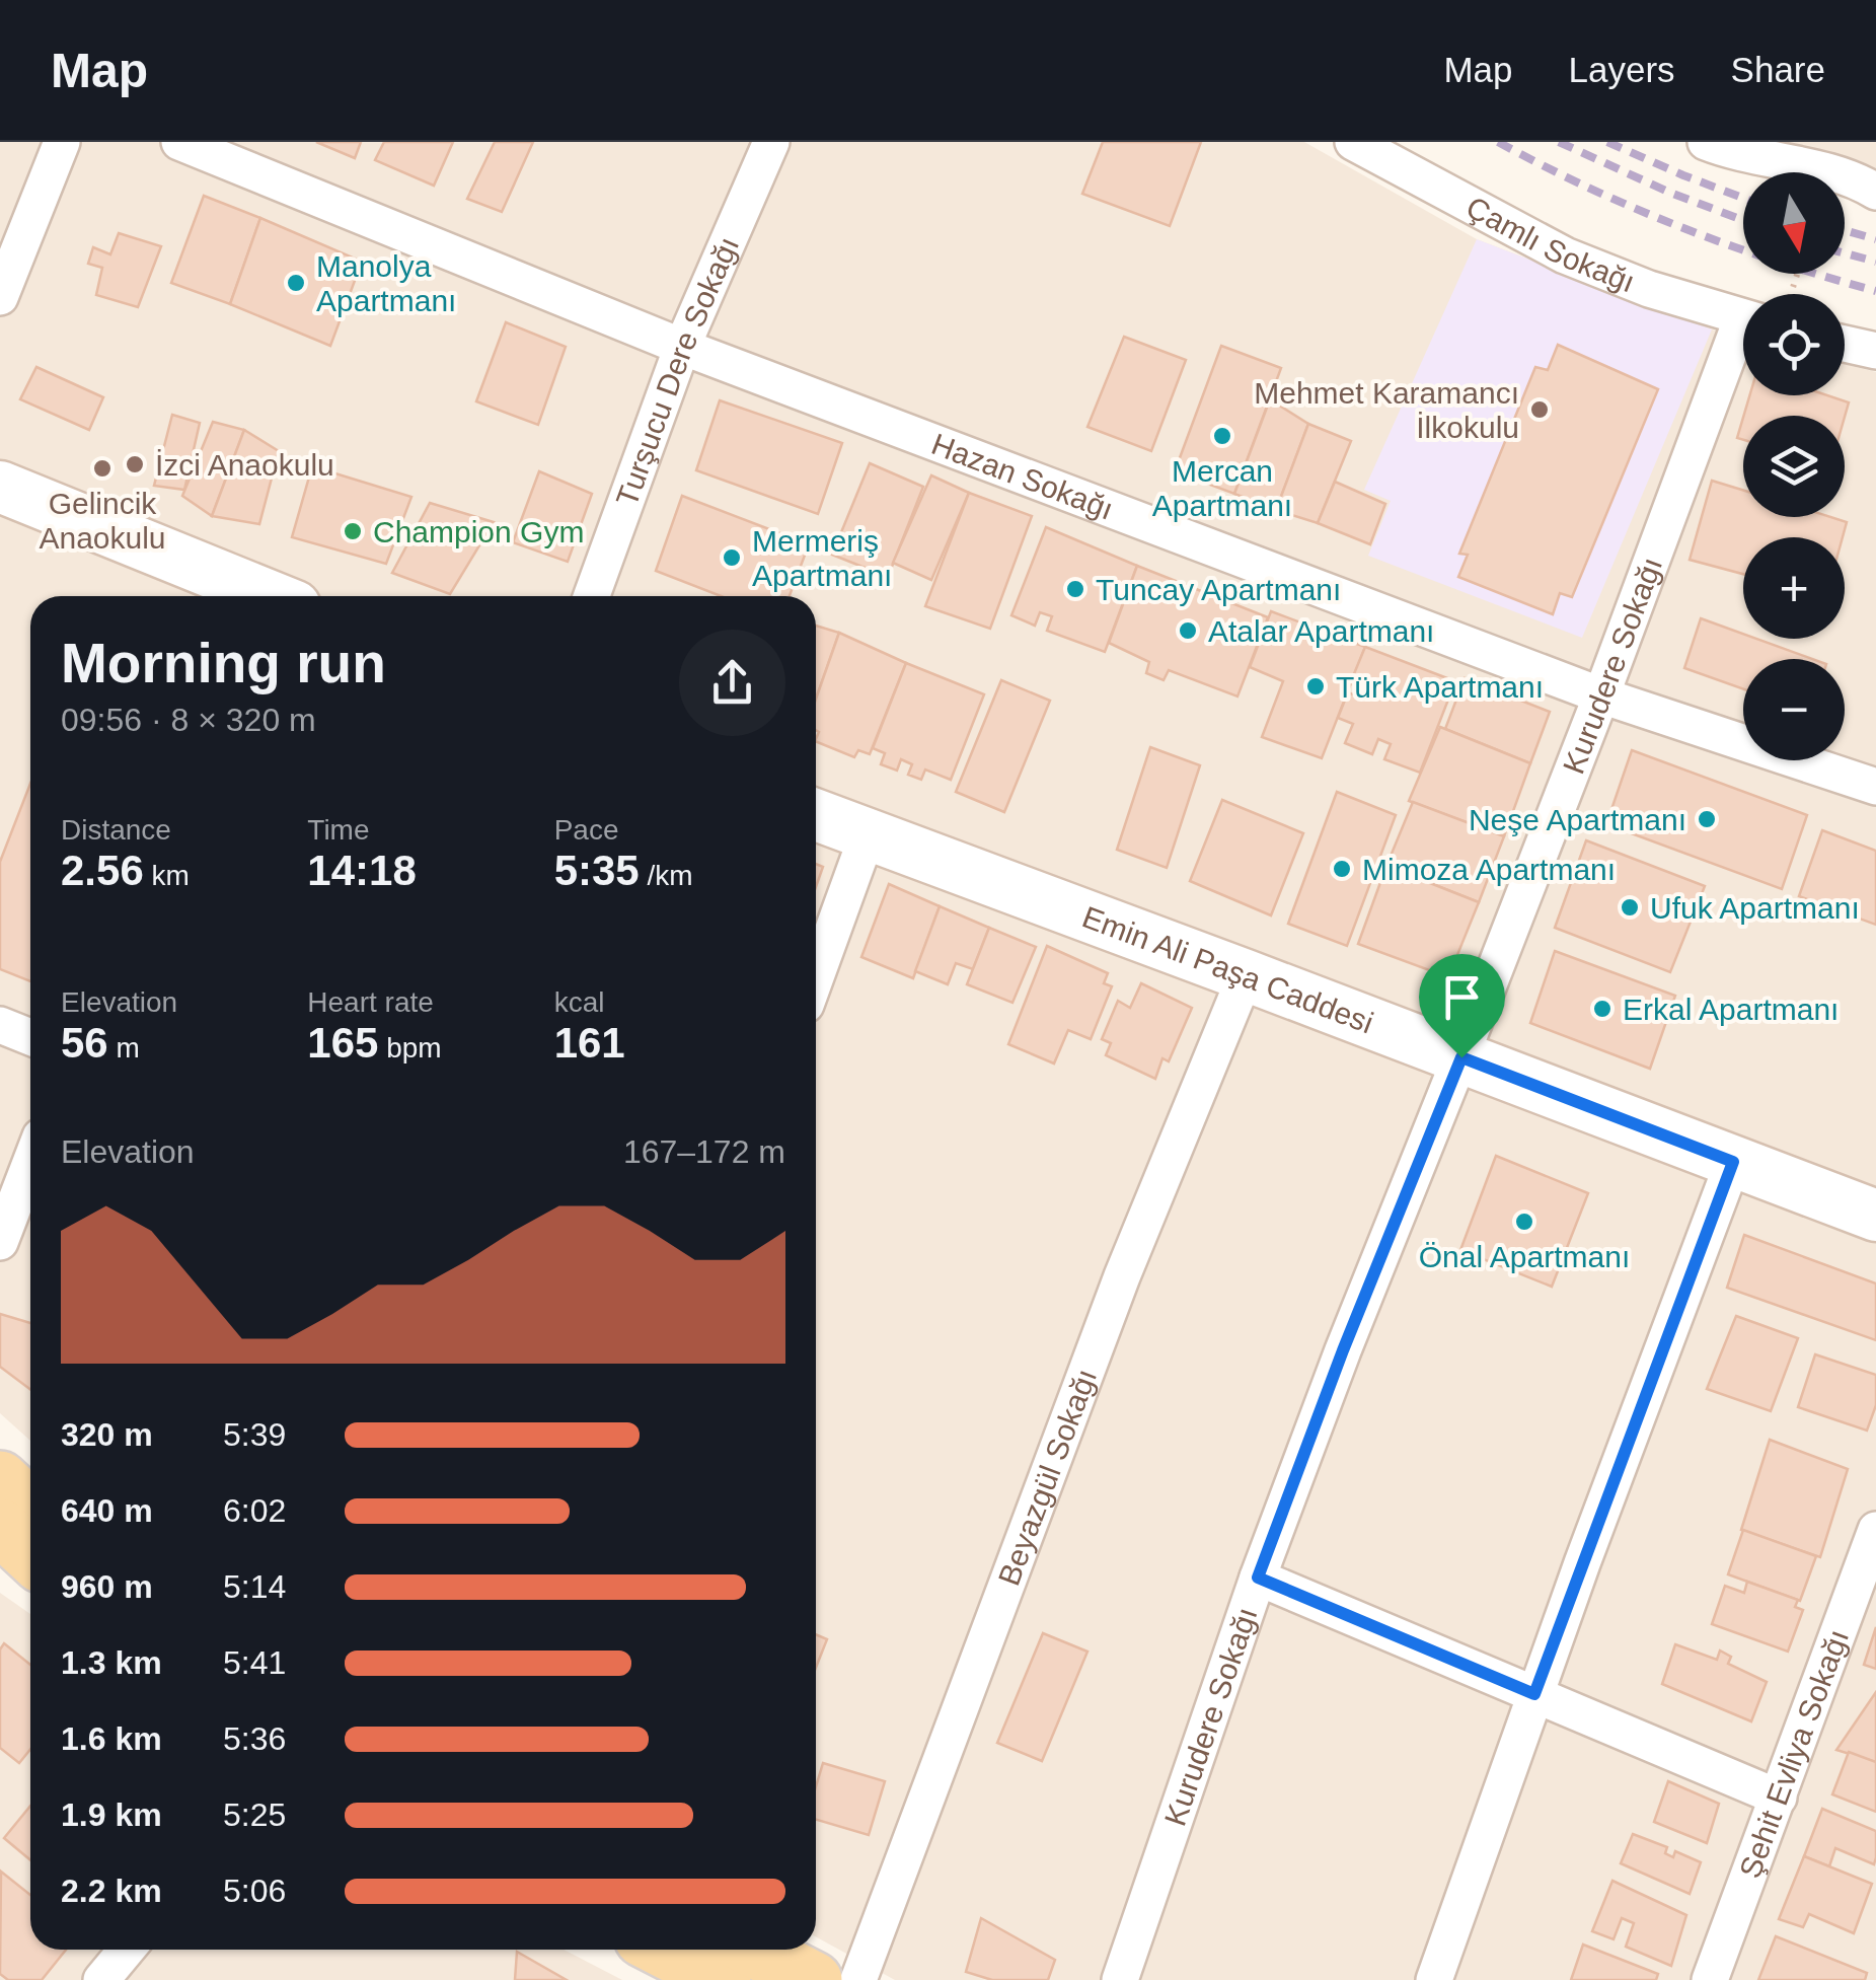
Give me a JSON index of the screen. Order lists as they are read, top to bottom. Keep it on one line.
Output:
{"streets":{"street":["Çamlı Sokağı","Turşucu Dere Sokağı","Hazan Sokağı","Kurudere Sokağı","Emin Ali Paşa Caddesi","Beyazgül Sokağı","Şehit Evliya Sokağı"]},"crossings":[["Turşucu Dere Sokağı","Hazan Sokağı"],["Hazan Sokağı","Kurudere Sokağı"],["Kurudere Sokağı","Emin Ali Paşa Caddesi"],["Emin Ali Paşa Caddesi","Beyazgül Sokağı"]],"places":["Manolya Apartmanı","Mehmet Karamancı İlkokulu","Mercan Apartmanı","İzci Anaokulu","Gelincik Anaokulu","Champion Gym","Mermeriş Apartmanı","Tuncay Apartmanı","Atalar Apartmanı","Türk Apartmanı","Neşe Apartmanı","Mimoza Apartmanı","Ufuk Apartmanı","Erkal Apartmanı","Önal Apartmanı"],"north":"bottom","page":{"header":"Map","nav":["Map","Layers","Share"],"map_buttons":["+","−"],"heading":["Morning run","09:56 · 8 × 320 m"],"stats":[["Distance","2.56 km"],["Time","14:18"],["Pace","5:35 /km"],["Elevation","56 m"],["Heart rate","165 bpm"],["kcal","161"]],"chart":["Elevation","167–172 m"],"list":[{"name":"320 m","note":"5:39"},{"name":"640 m","note":"6:02"},{"name":"960 m","note":"5:14"},{"name":"1.3 km","note":"5:41"},{"name":"1.6 km","note":"5:36"},{"name":"1.9 km","note":"5:25"},{"name":"2.2 km","note":"5:06"}]}}
